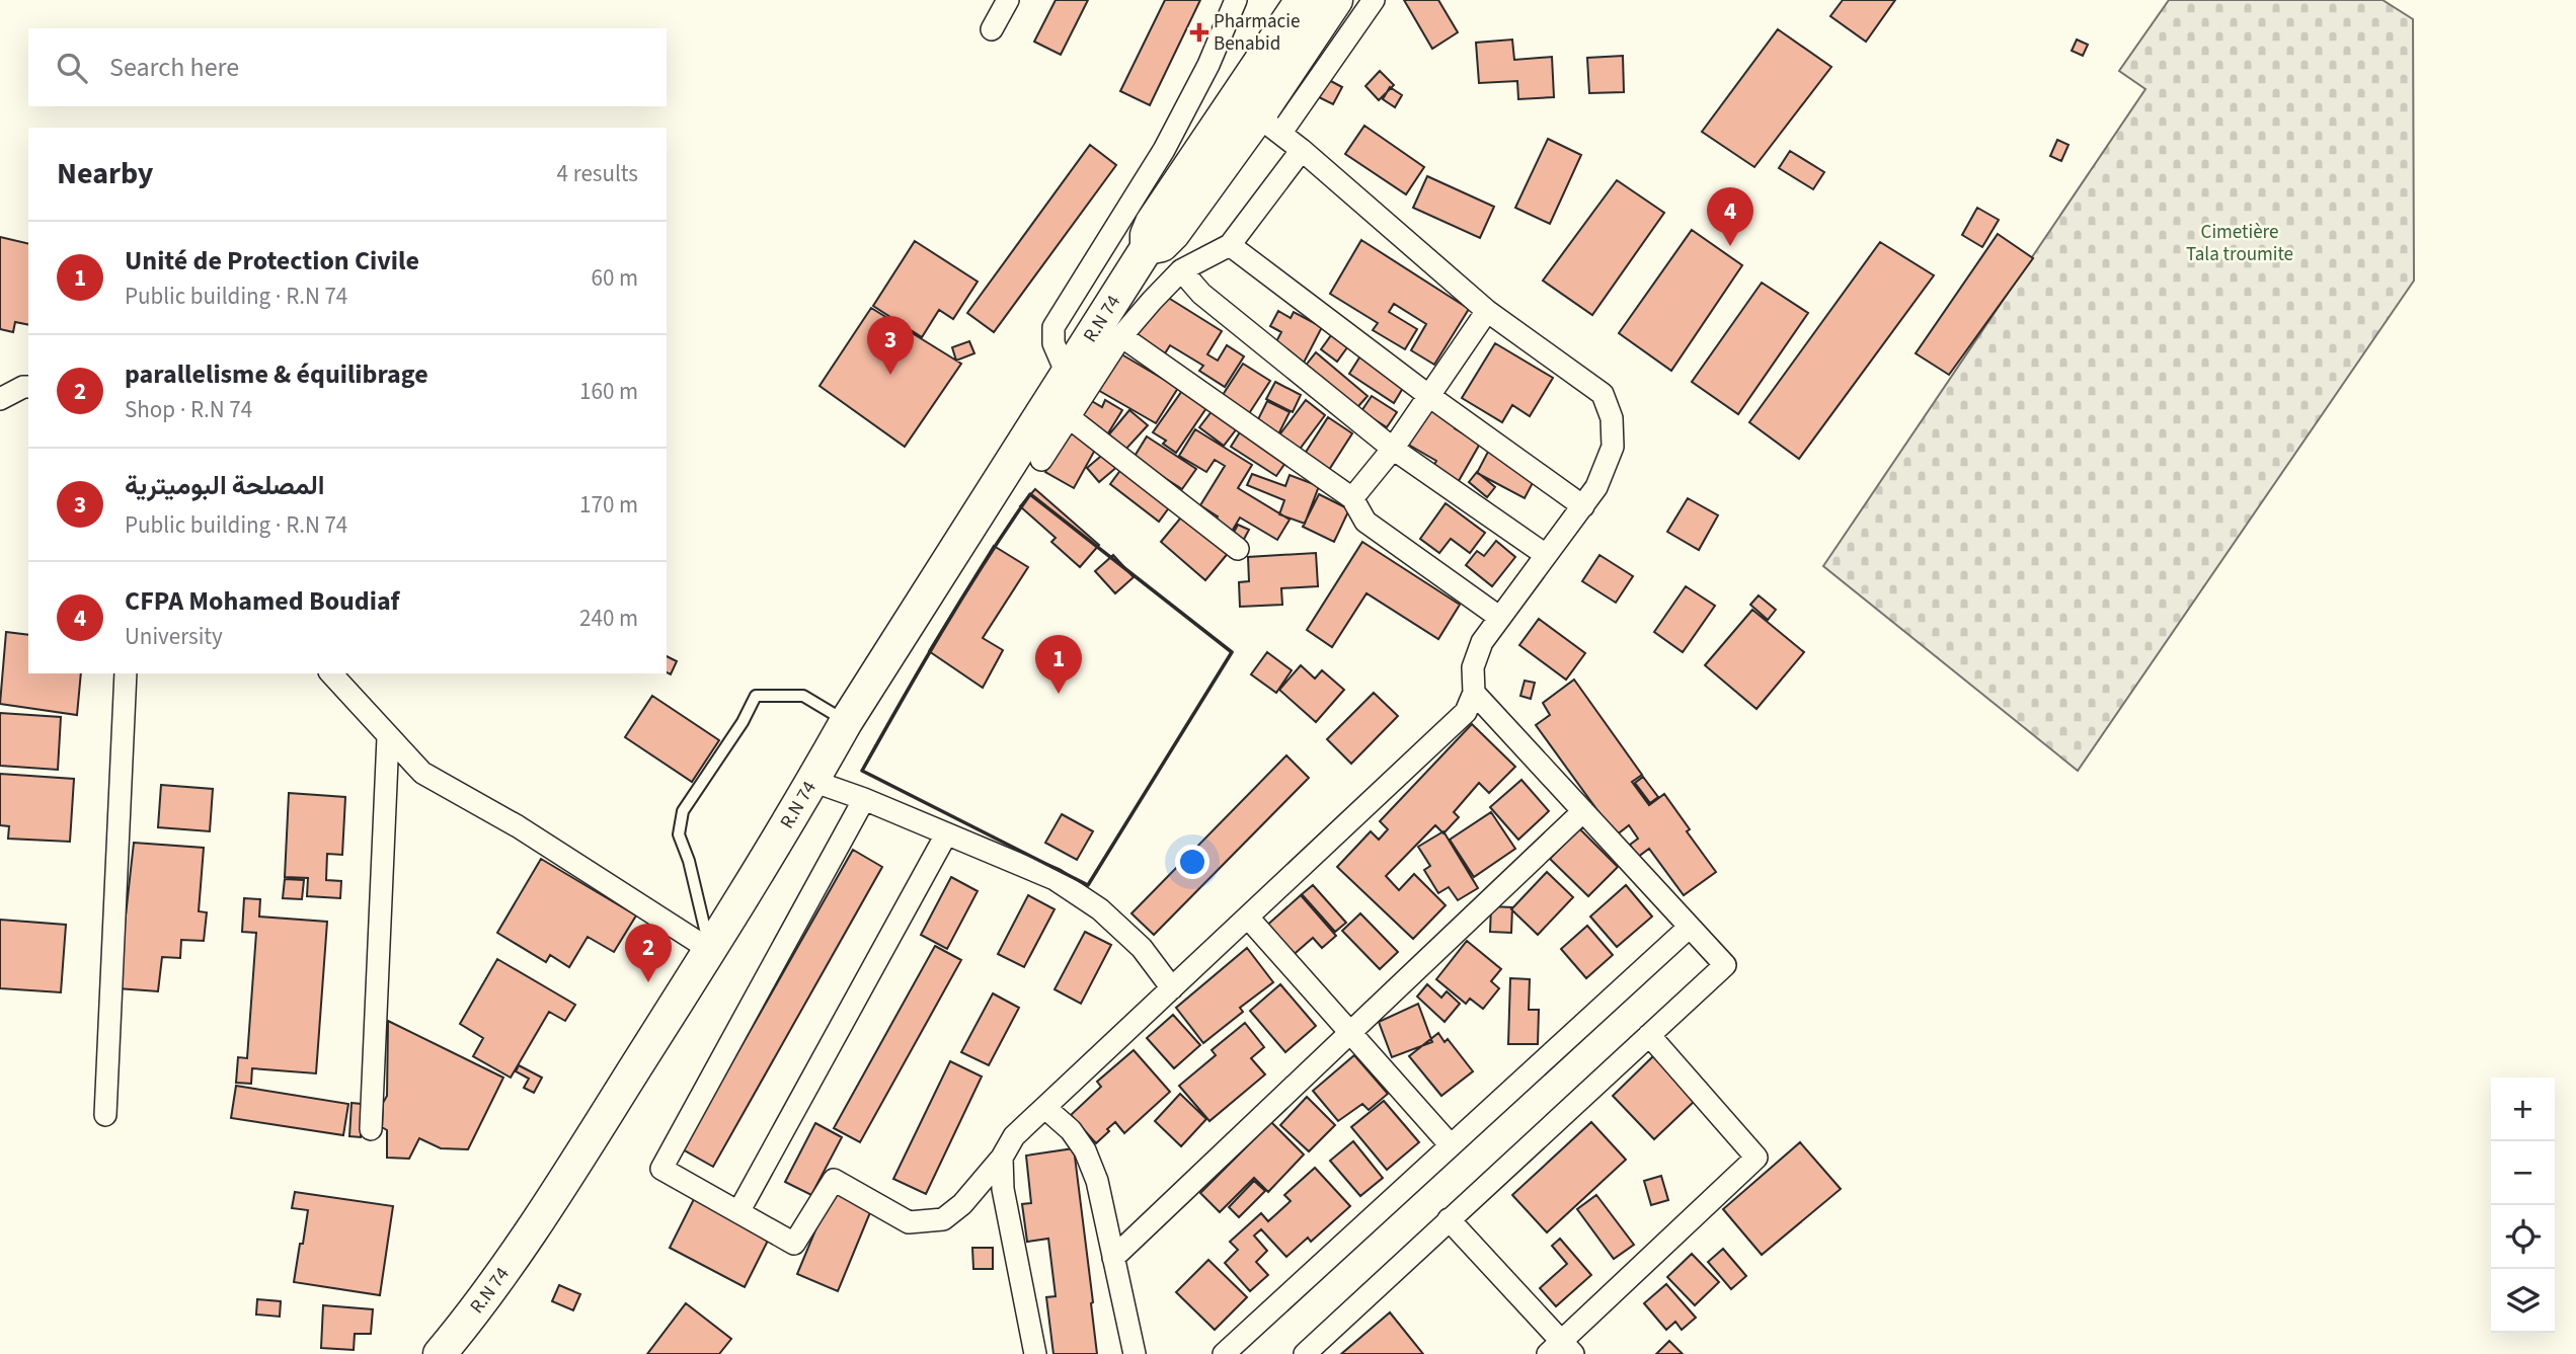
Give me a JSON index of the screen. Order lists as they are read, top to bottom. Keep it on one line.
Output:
{"streets":{"main road":["R.N 74"]},"parks":["Cimetière Tala troumite"],"places":{"health":["Pharmacie Benabid"]},"page":{"search":"Search here","heading":["Nearby","4 results"],"pins":["4","3","1","2"],"list":[{"mark":"1","name":"Unité de Protection Civile","note":"Public building · R.N 74","value":"60 m"},{"mark":"2","name":"parallelisme & équilibrage","note":"Shop · R.N 74","value":"160 m"},{"mark":"3","name":"المصلحة البوميترية","note":"Public building · R.N 74","value":"170 m"},{"mark":"4","name":"CFPA Mohamed Boudiaf","note":"University","value":"240 m"}],"map_buttons":["+","−"]}}
